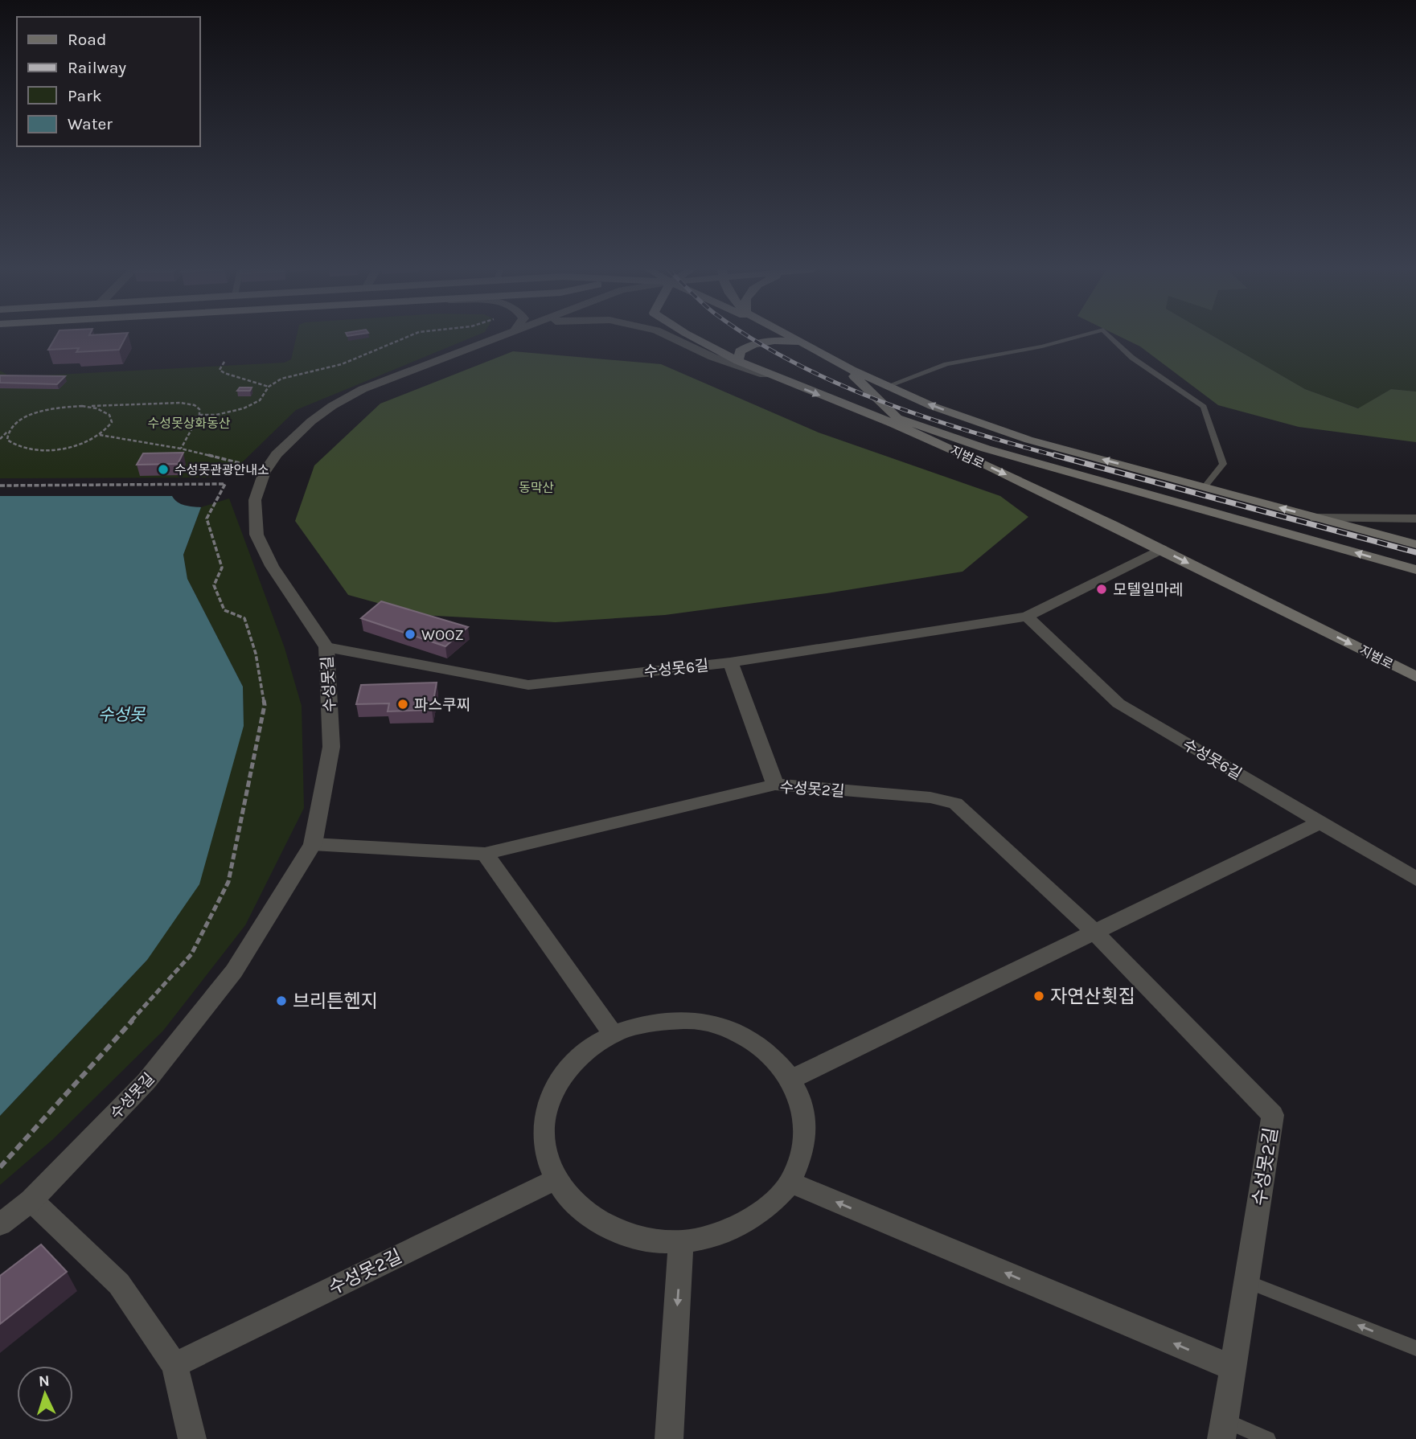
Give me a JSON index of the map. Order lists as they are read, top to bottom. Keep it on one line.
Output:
{"streets":{"main road":["지범로"],"street":["수성못6길","수성못길","수성못2길"]},"crossings":[["지범로","수성못6길"],["수성못6길","수성못길"],["수성못길","수성못2길"]],"water":["수성못"],"parks":["수성못상화동산","동막산"],"places":["수성못관광안내소","모텔일마레","WOOZ","파스쿠찌","자연산횟집","브리튼헨지"],"legend":["Road","Railway","Park","Water"],"north":"top"}
